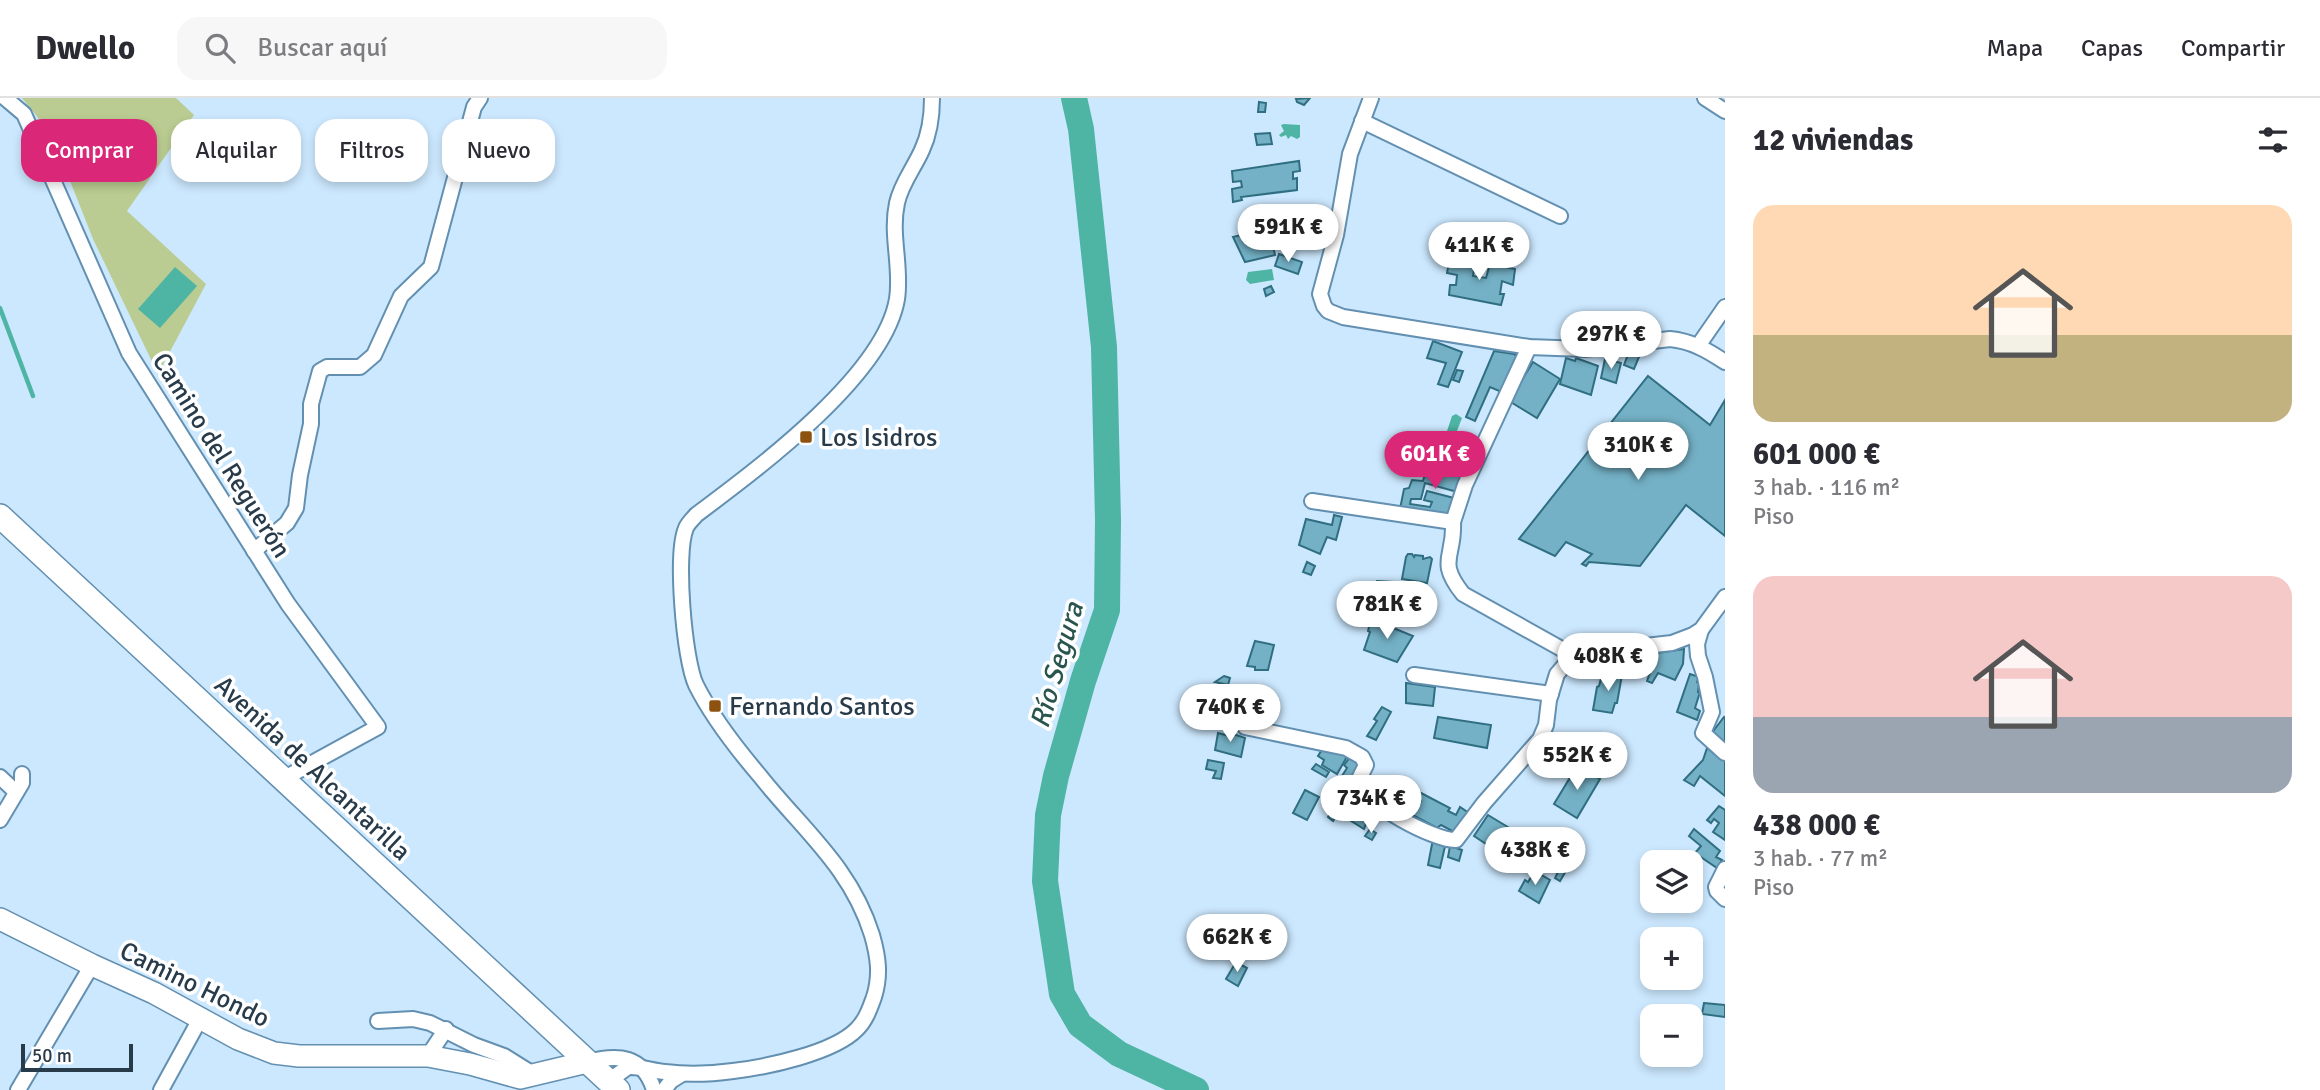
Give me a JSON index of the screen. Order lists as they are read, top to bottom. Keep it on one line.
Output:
{"streets":{"main road":["Avenida de Alcantarilla","Camino Hondo"],"street":["Camino del Reguerón"]},"crossings":[["Camino del Reguerón","Avenida de Alcantarilla"],["Avenida de Alcantarilla","Camino Hondo"]],"water":["Río Segura"],"places":{"transit":["Los Isidros","Fernando Santos"]},"scale_bar":"50 m","page":{"header":"Dwello","search":"Buscar aquí","nav":["Mapa","Capas","Compartir"],"heading":"12 viviendas","chip":["Comprar","Alquilar","Filtros","Nuevo"],"list":[{"name":"601 000 €","note":"3 hab. · 116 m² · Piso"},{"name":"438 000 €","note":"3 hab. · 77 m² · Piso"}],"price":["591K €","411K €","297K €","310K €","601K €","781K €","408K €","740K €","552K €","734K €","438K €","662K €"],"map_buttons":["+","−"],"scale":"50 m"}}
